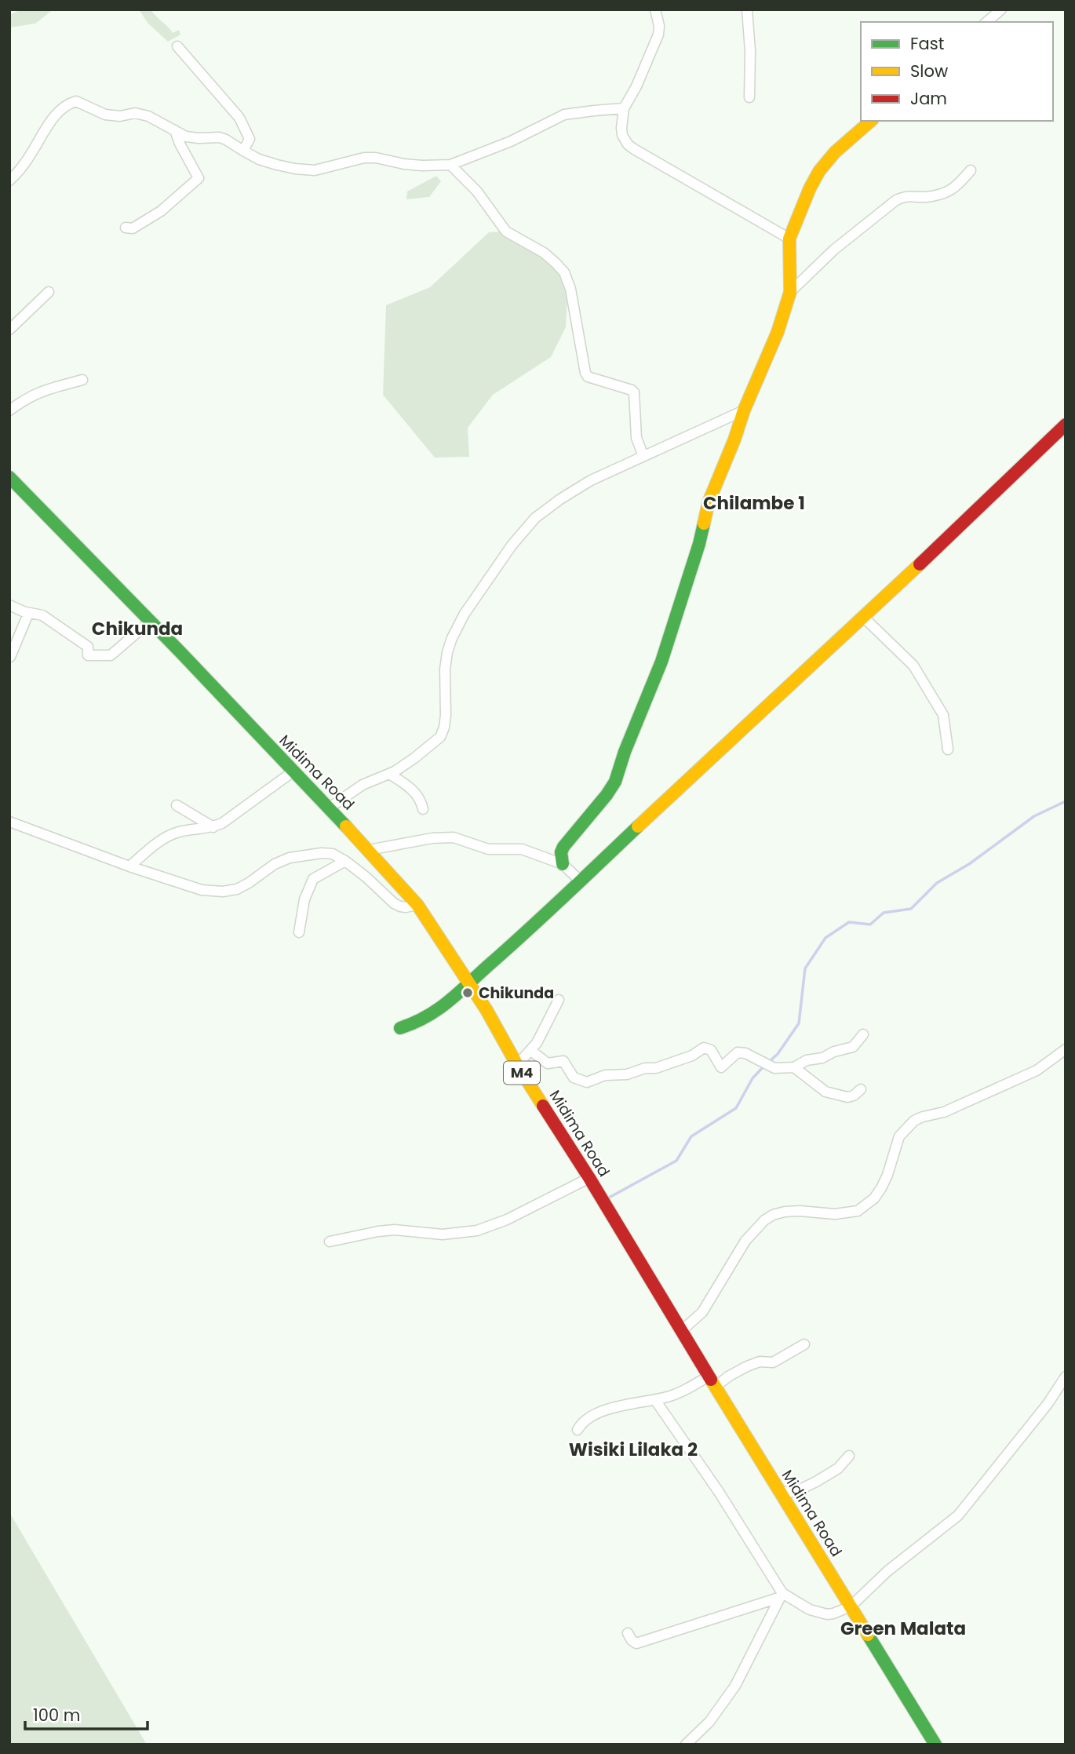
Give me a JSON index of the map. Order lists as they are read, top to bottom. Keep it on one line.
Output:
{"streets":{"street":["Midima Road","M4"]},"districts":["Chilambe 1","Chikunda","Wisiki Lilaka 2","Green Malata"],"places":["Chikunda"],"legend":["Fast","Slow","Jam"],"scale_bar":"100 m"}
